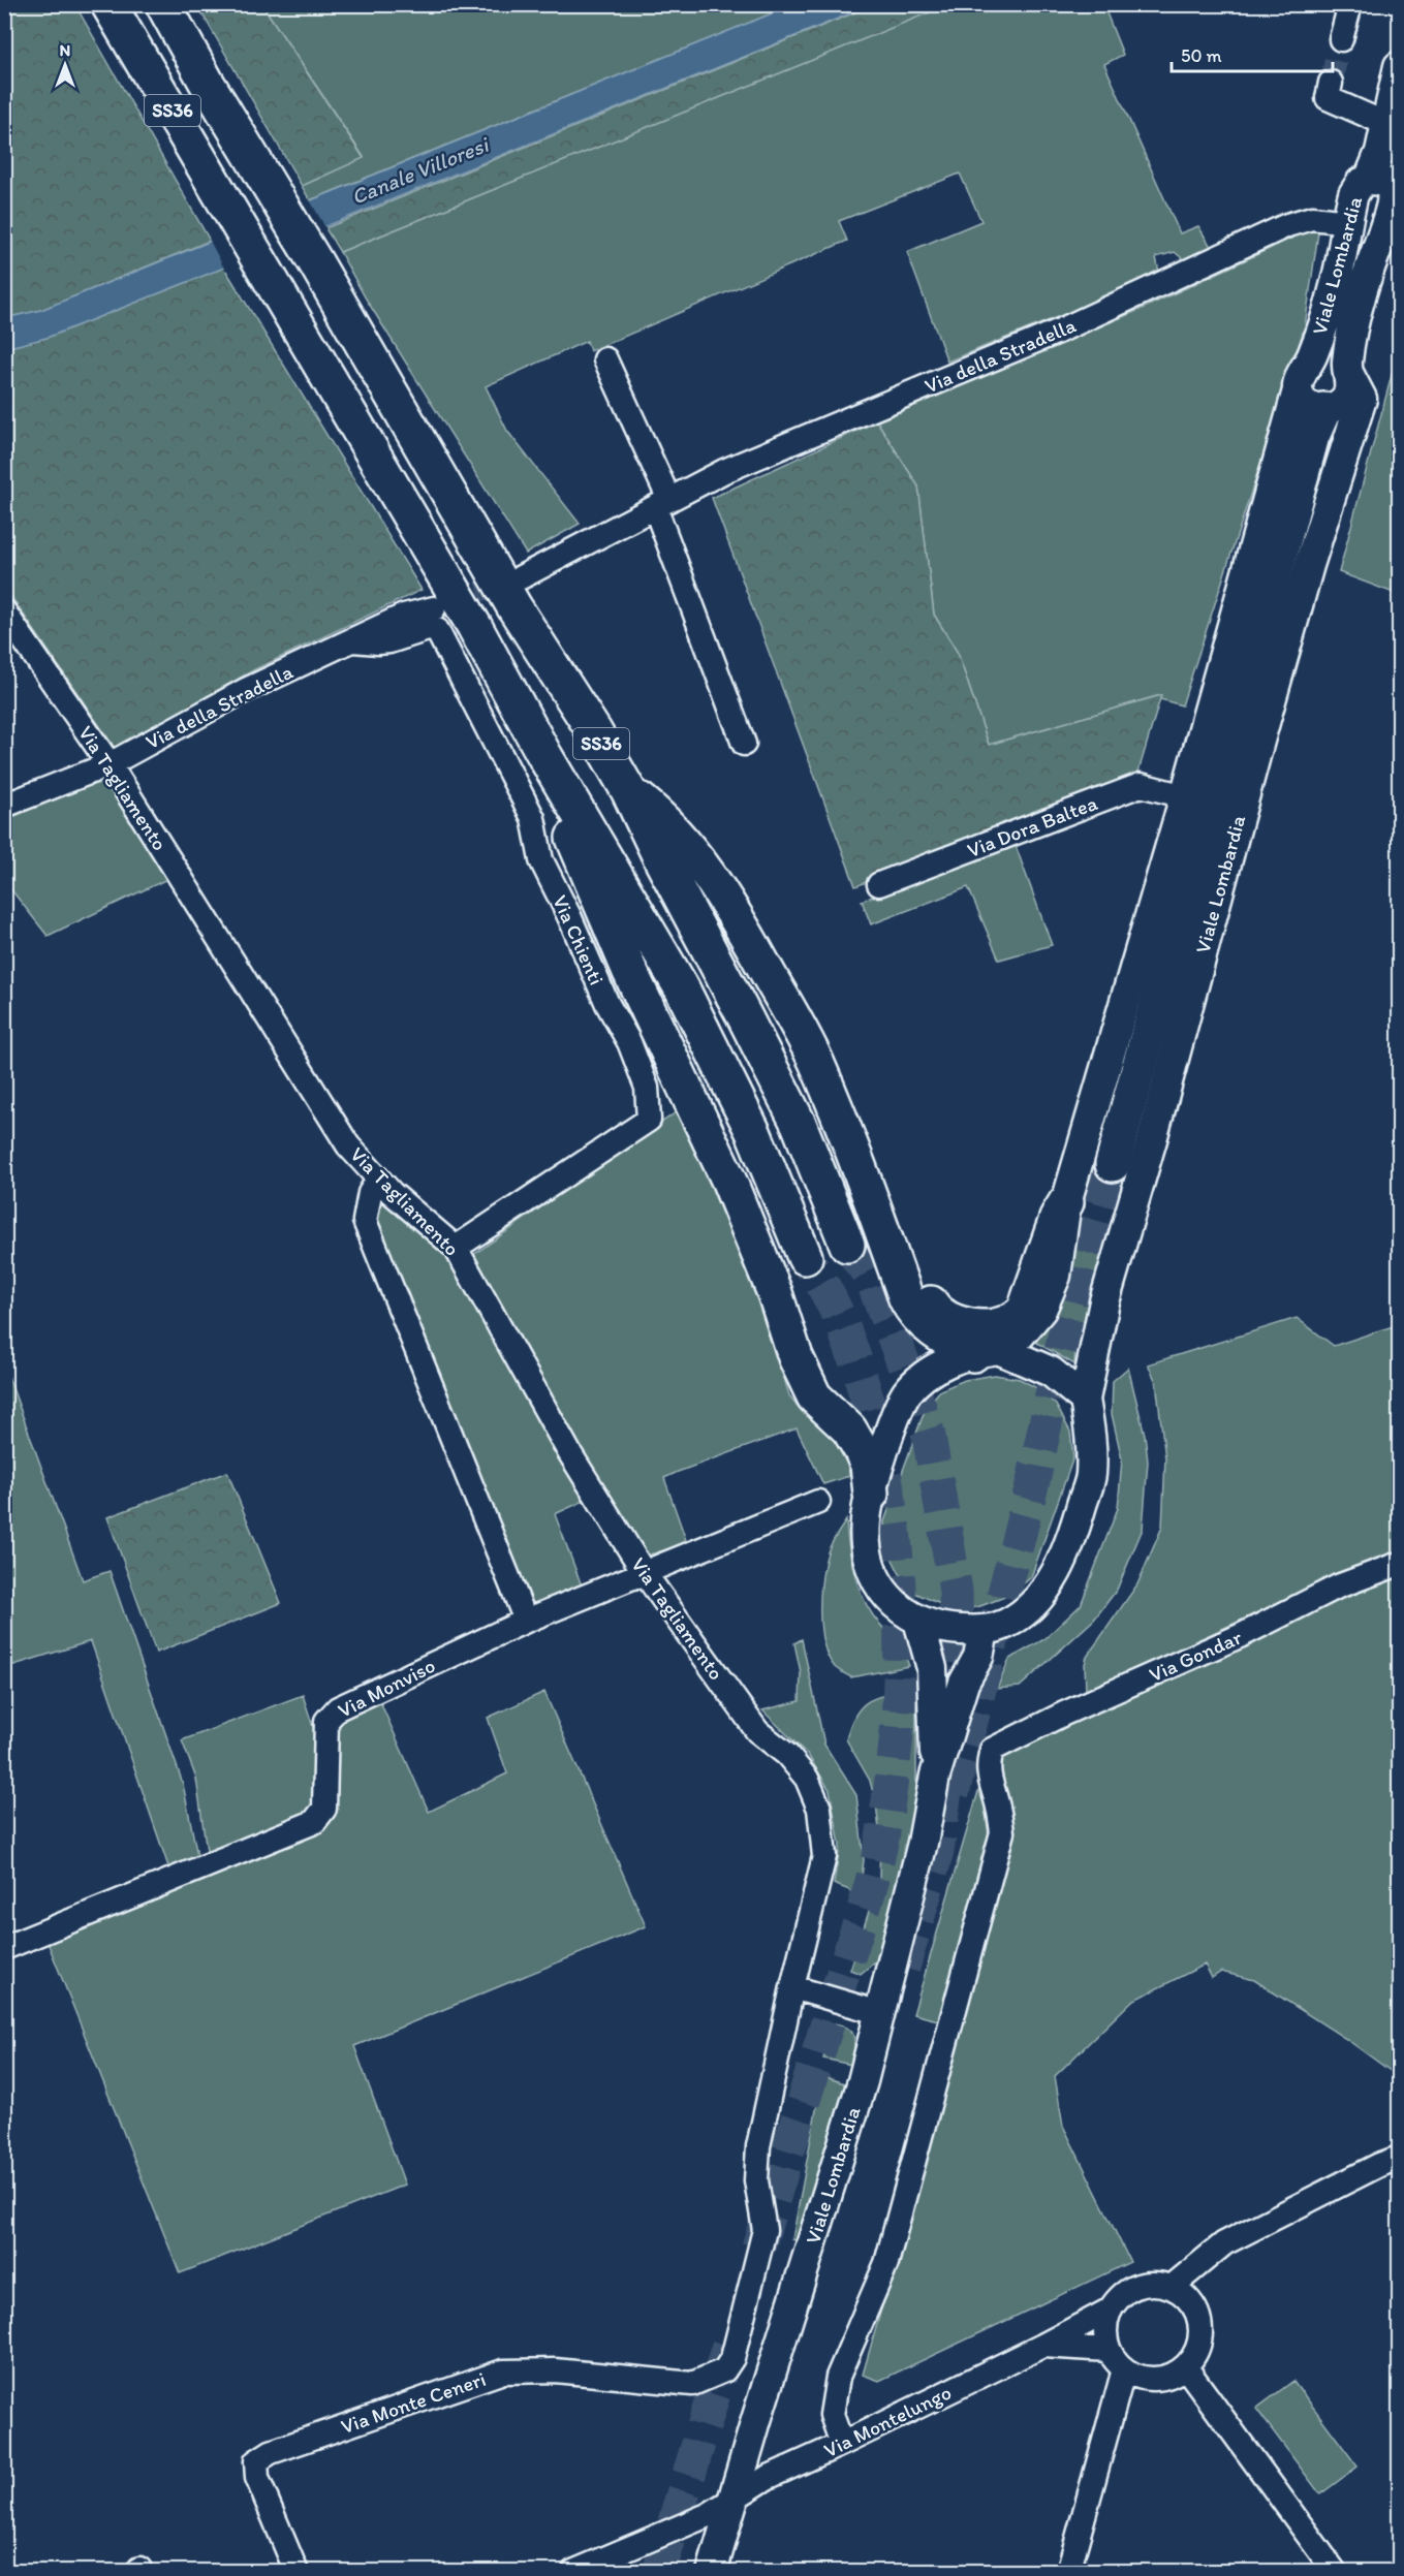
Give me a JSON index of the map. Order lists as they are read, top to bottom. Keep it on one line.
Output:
{"streets":{"highway":["SS36"],"main road":["Viale Lombardia"],"street":["Via della Stradella","Via Tagliamento","Via Dora Baltea","Via Chienti","Via Gondar","Via Monviso","Via Monte Ceneri","Via Montelungo"]},"crossings":[["SS36","Viale Lombardia"],["Viale Lombardia","Via della Stradella"],["Viale Lombardia","Via Dora Baltea"],["Viale Lombardia","Via Montelungo"],["Via della Stradella","Via Tagliamento"],["Via della Stradella","Via Chienti"],["Via Tagliamento","Via Chienti"],["Via Tagliamento","Via Monviso"],["Via Tagliamento","Via Monte Ceneri"],["Via Gondar","Via Montelungo"]],"water":["Canale Villoresi"],"scale_bar":"50 m","north":"top"}
